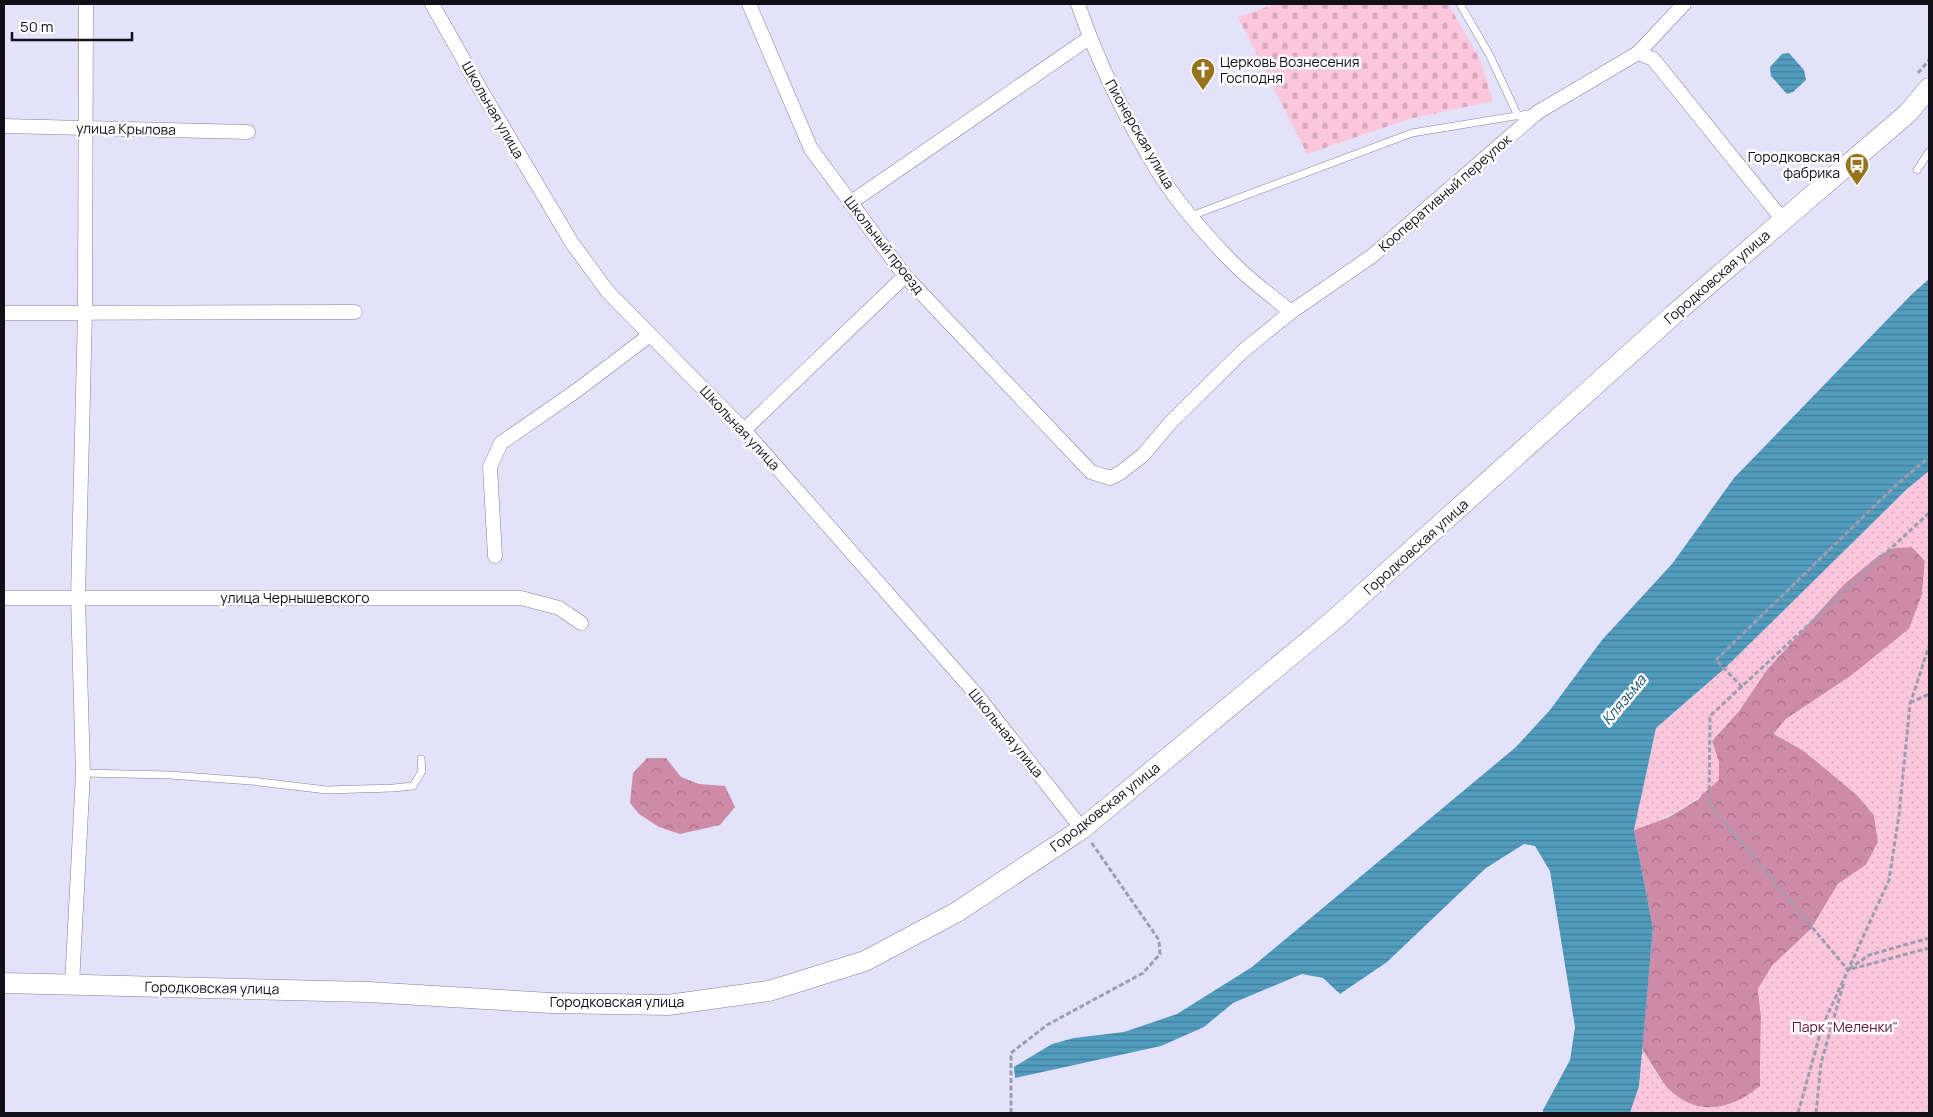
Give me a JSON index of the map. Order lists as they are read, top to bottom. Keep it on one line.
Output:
{"streets":{"main road":["Городковская улица"],"street":["Школьная улица","улица Крылова","Пионерская улица","Кооперативный переулок","Школьный проезд","улица Чернышевского"]},"crossings":[["Школьная улица","Городковская улица"],["Пионерская улица","Кооперативный переулок"],["Кооперативный переулок","Школьный проезд"]],"water":["Клязьма"],"parks":["Парк \"Меленки\""],"places":{"church":["Церковь Вознесения Господня"],"bus stop":["Городковская фабрика"]},"scale_bar":"50 m"}
